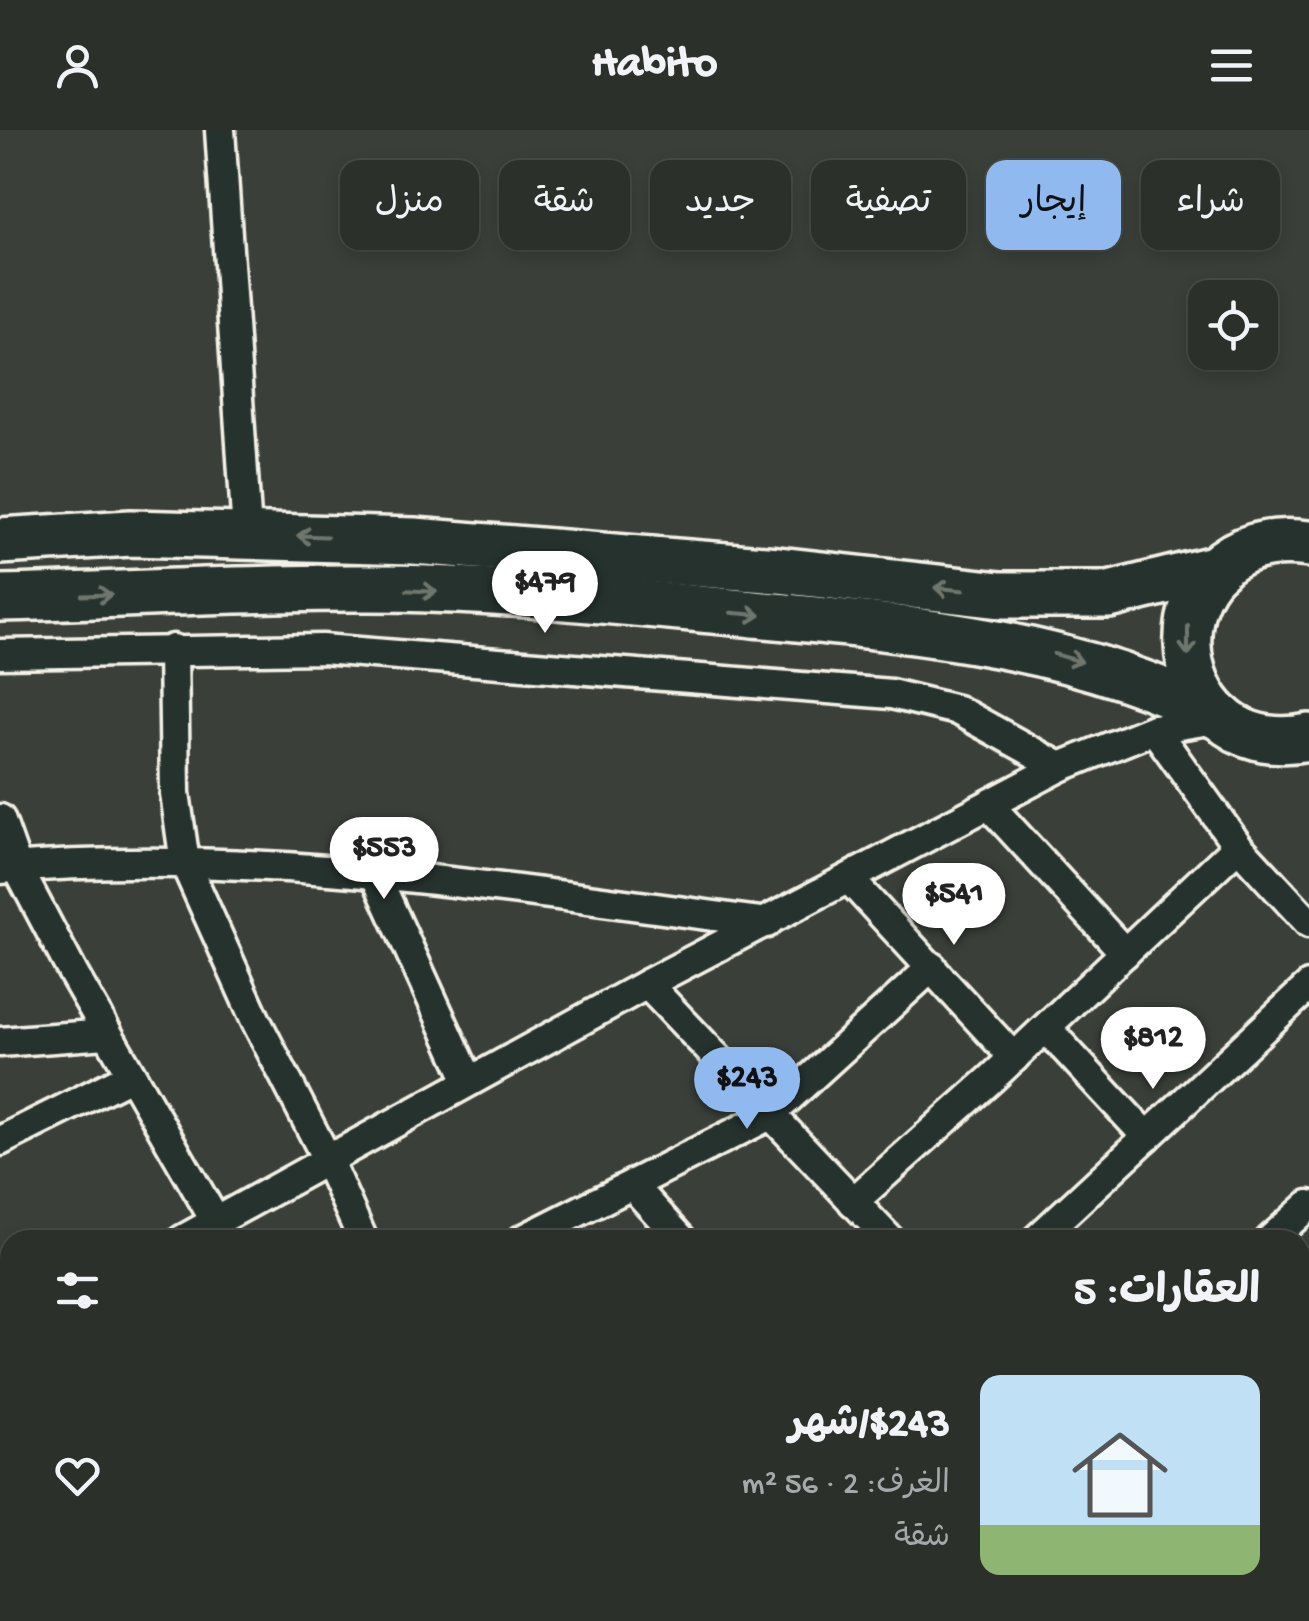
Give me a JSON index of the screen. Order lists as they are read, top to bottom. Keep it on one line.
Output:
{"page":{"header":"Habito","chip":["شراء","إيجار","تصفية","جديد","شقة","منزل"],"price":["$479","$553","$541","$812","$243"],"heading":"العقارات: 5","list":[{"name":"$243/شهر","note":"الغرف: 2 · 56 m² · شقة"}]}}
